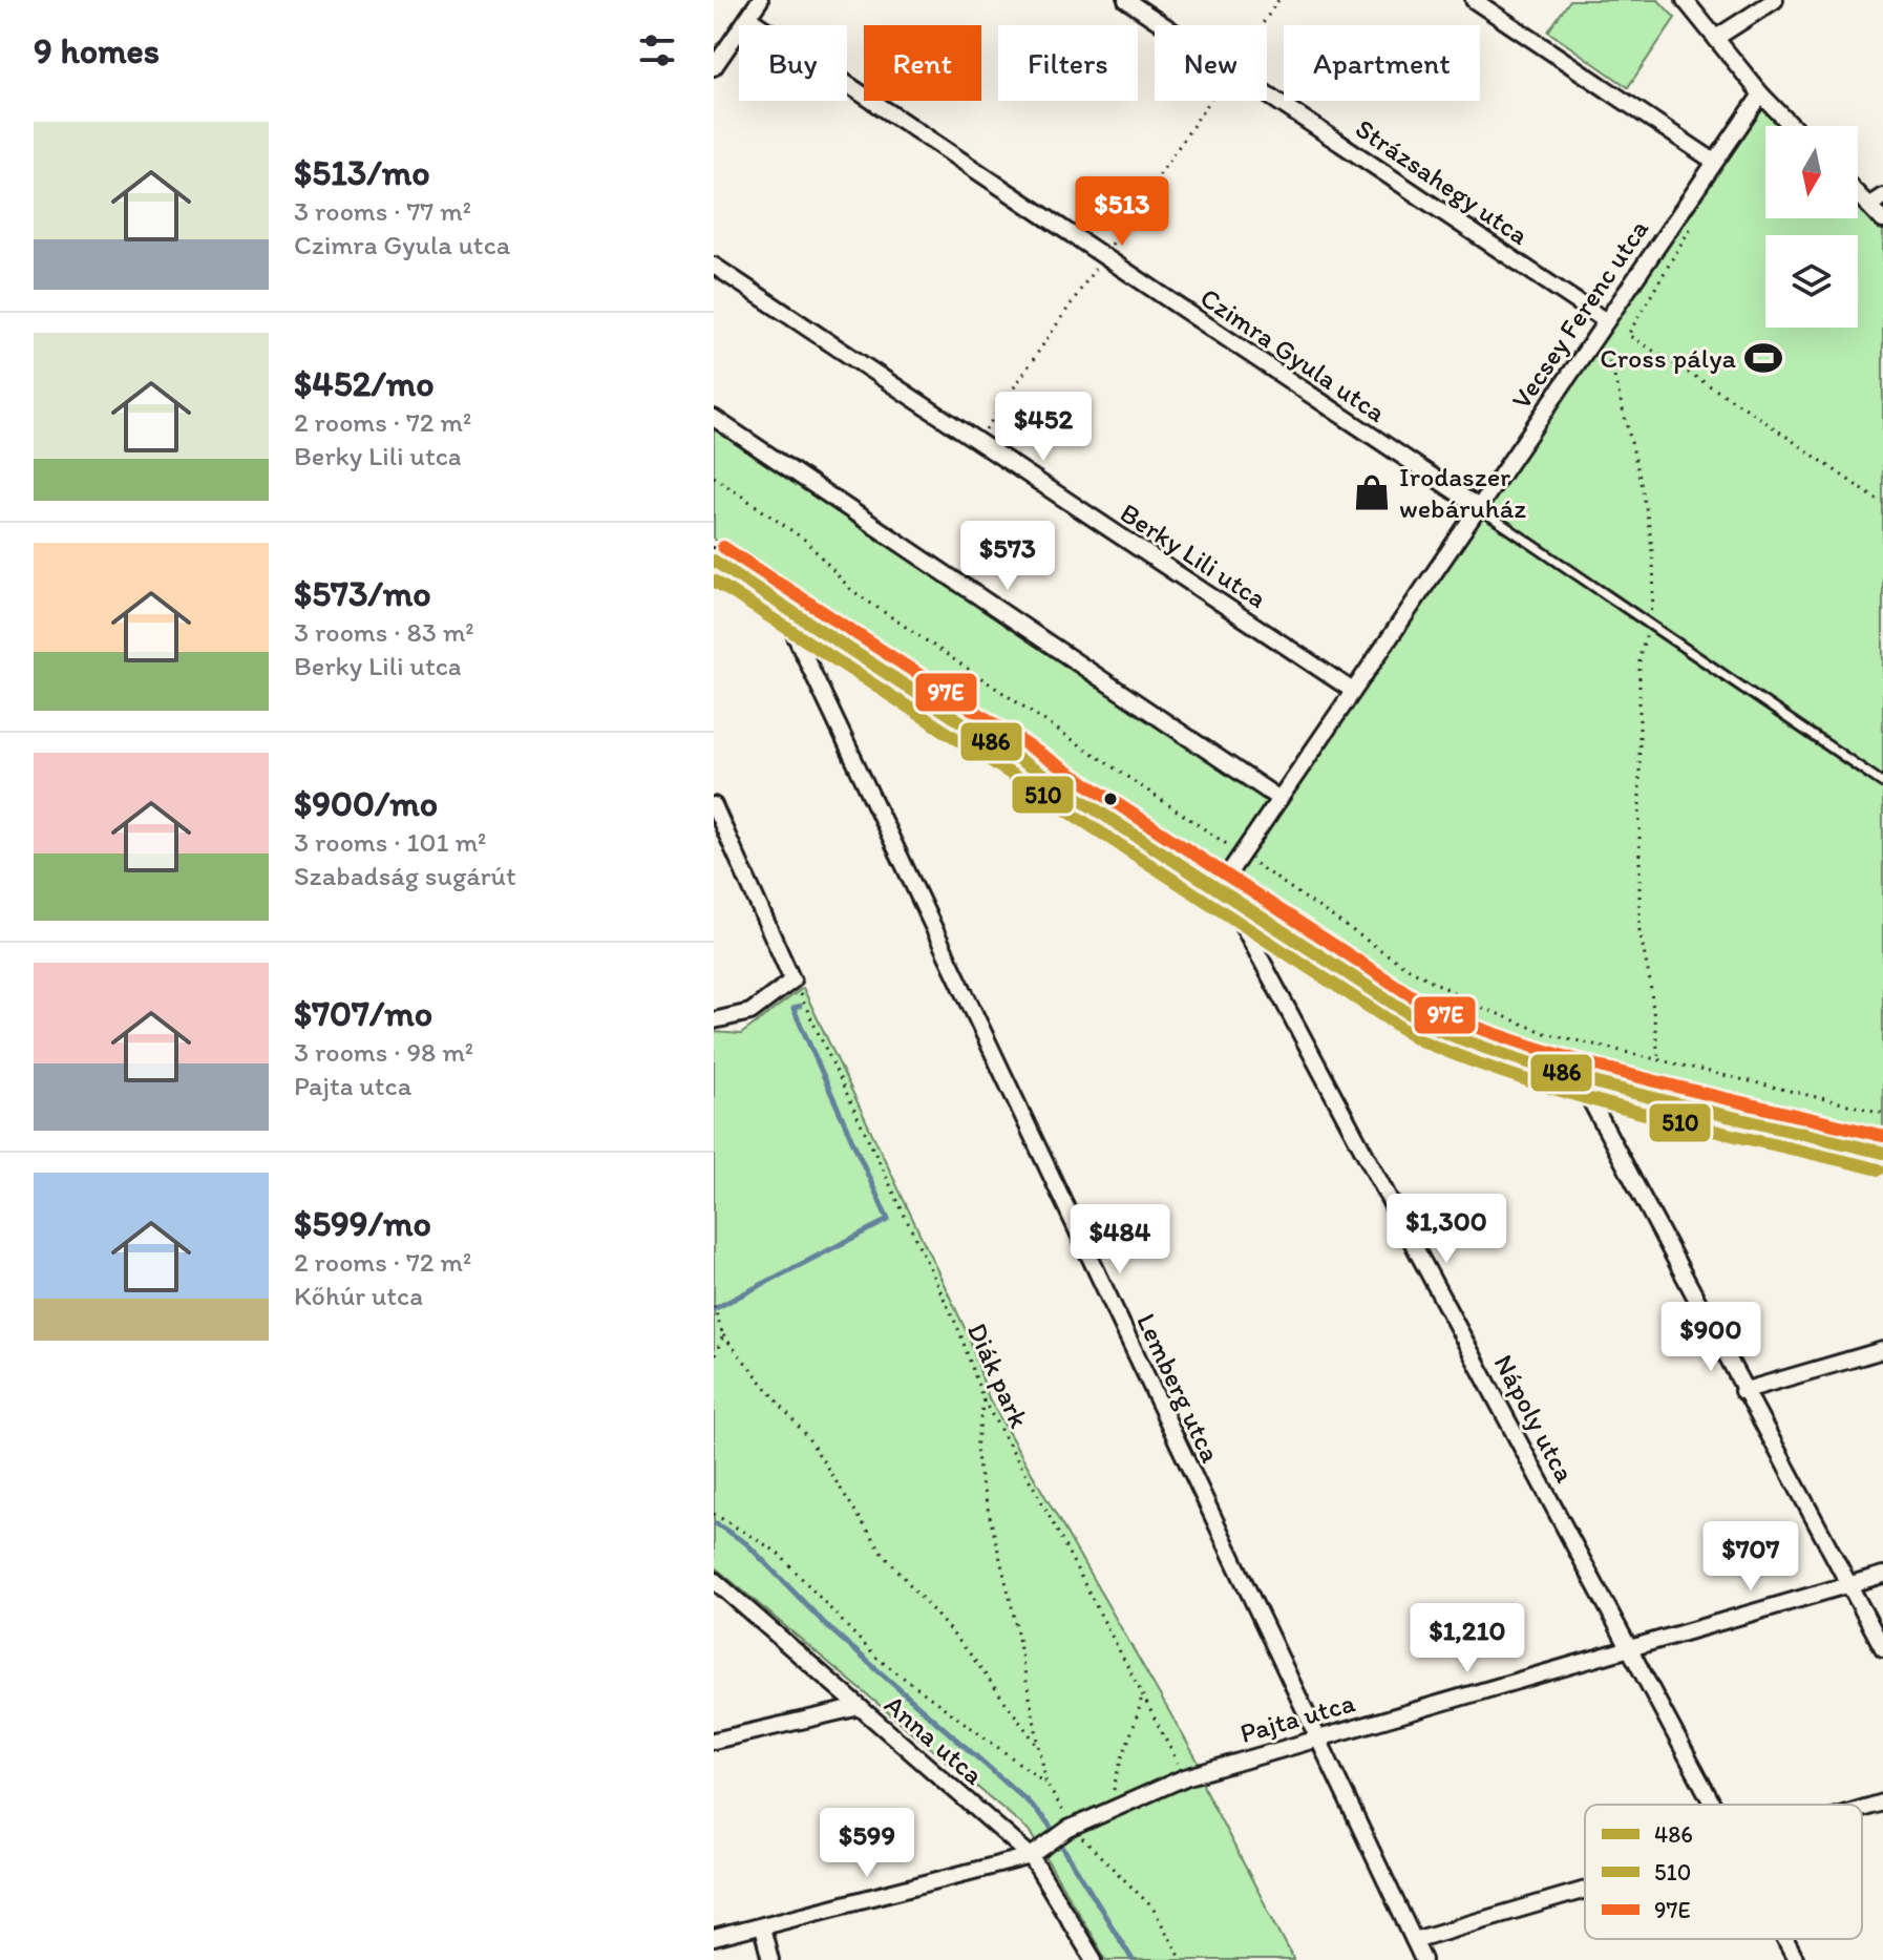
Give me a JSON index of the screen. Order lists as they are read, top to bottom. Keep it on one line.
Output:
{"streets":{"street":["Strázsahegy utca","Vecsey Ferenc utca","Czimra Gyula utca","Berky Lili utca","Lemberg utca","Nápoly utca","Pajta utca","Anna utca"],"path":["Diák park"]},"crossings":[["Strázsahegy utca","Vecsey Ferenc utca"],["Vecsey Ferenc utca","Czimra Gyula utca"],["Vecsey Ferenc utca","Berky Lili utca"],["Vecsey Ferenc utca","Nápoly utca"],["Diák park","Pajta utca"],["Lemberg utca","Pajta utca"],["Nápoly utca","Pajta utca"],["Pajta utca","Anna utca"]],"places":{"sports":["Cross pálya"],"shop":["Irodaszer webáruház"]},"lines":["transit line 97E","transit line 486","transit line 510"],"legend":["486","510","97E"],"north":"bottom","page":{"heading":"9 homes","chip":["Buy","Rent","Filters","New","Apartment"],"list":[{"name":"$513/mo","note":"3 rooms · 77 m² · Czimra Gyula utca"},{"name":"$452/mo","note":"2 rooms · 72 m² · Berky Lili utca"},{"name":"$573/mo","note":"3 rooms · 83 m² · Berky Lili utca"},{"name":"$900/mo","note":"3 rooms · 101 m² · Szabadság sugárút"},{"name":"$707/mo","note":"3 rooms · 98 m² · Pajta utca"},{"name":"$599/mo","note":"2 rooms · 72 m² · Kőhúr utca"}],"price":["$513","$452","$573","$1,300","$484","$900","$707","$1,210","$599"]}}
